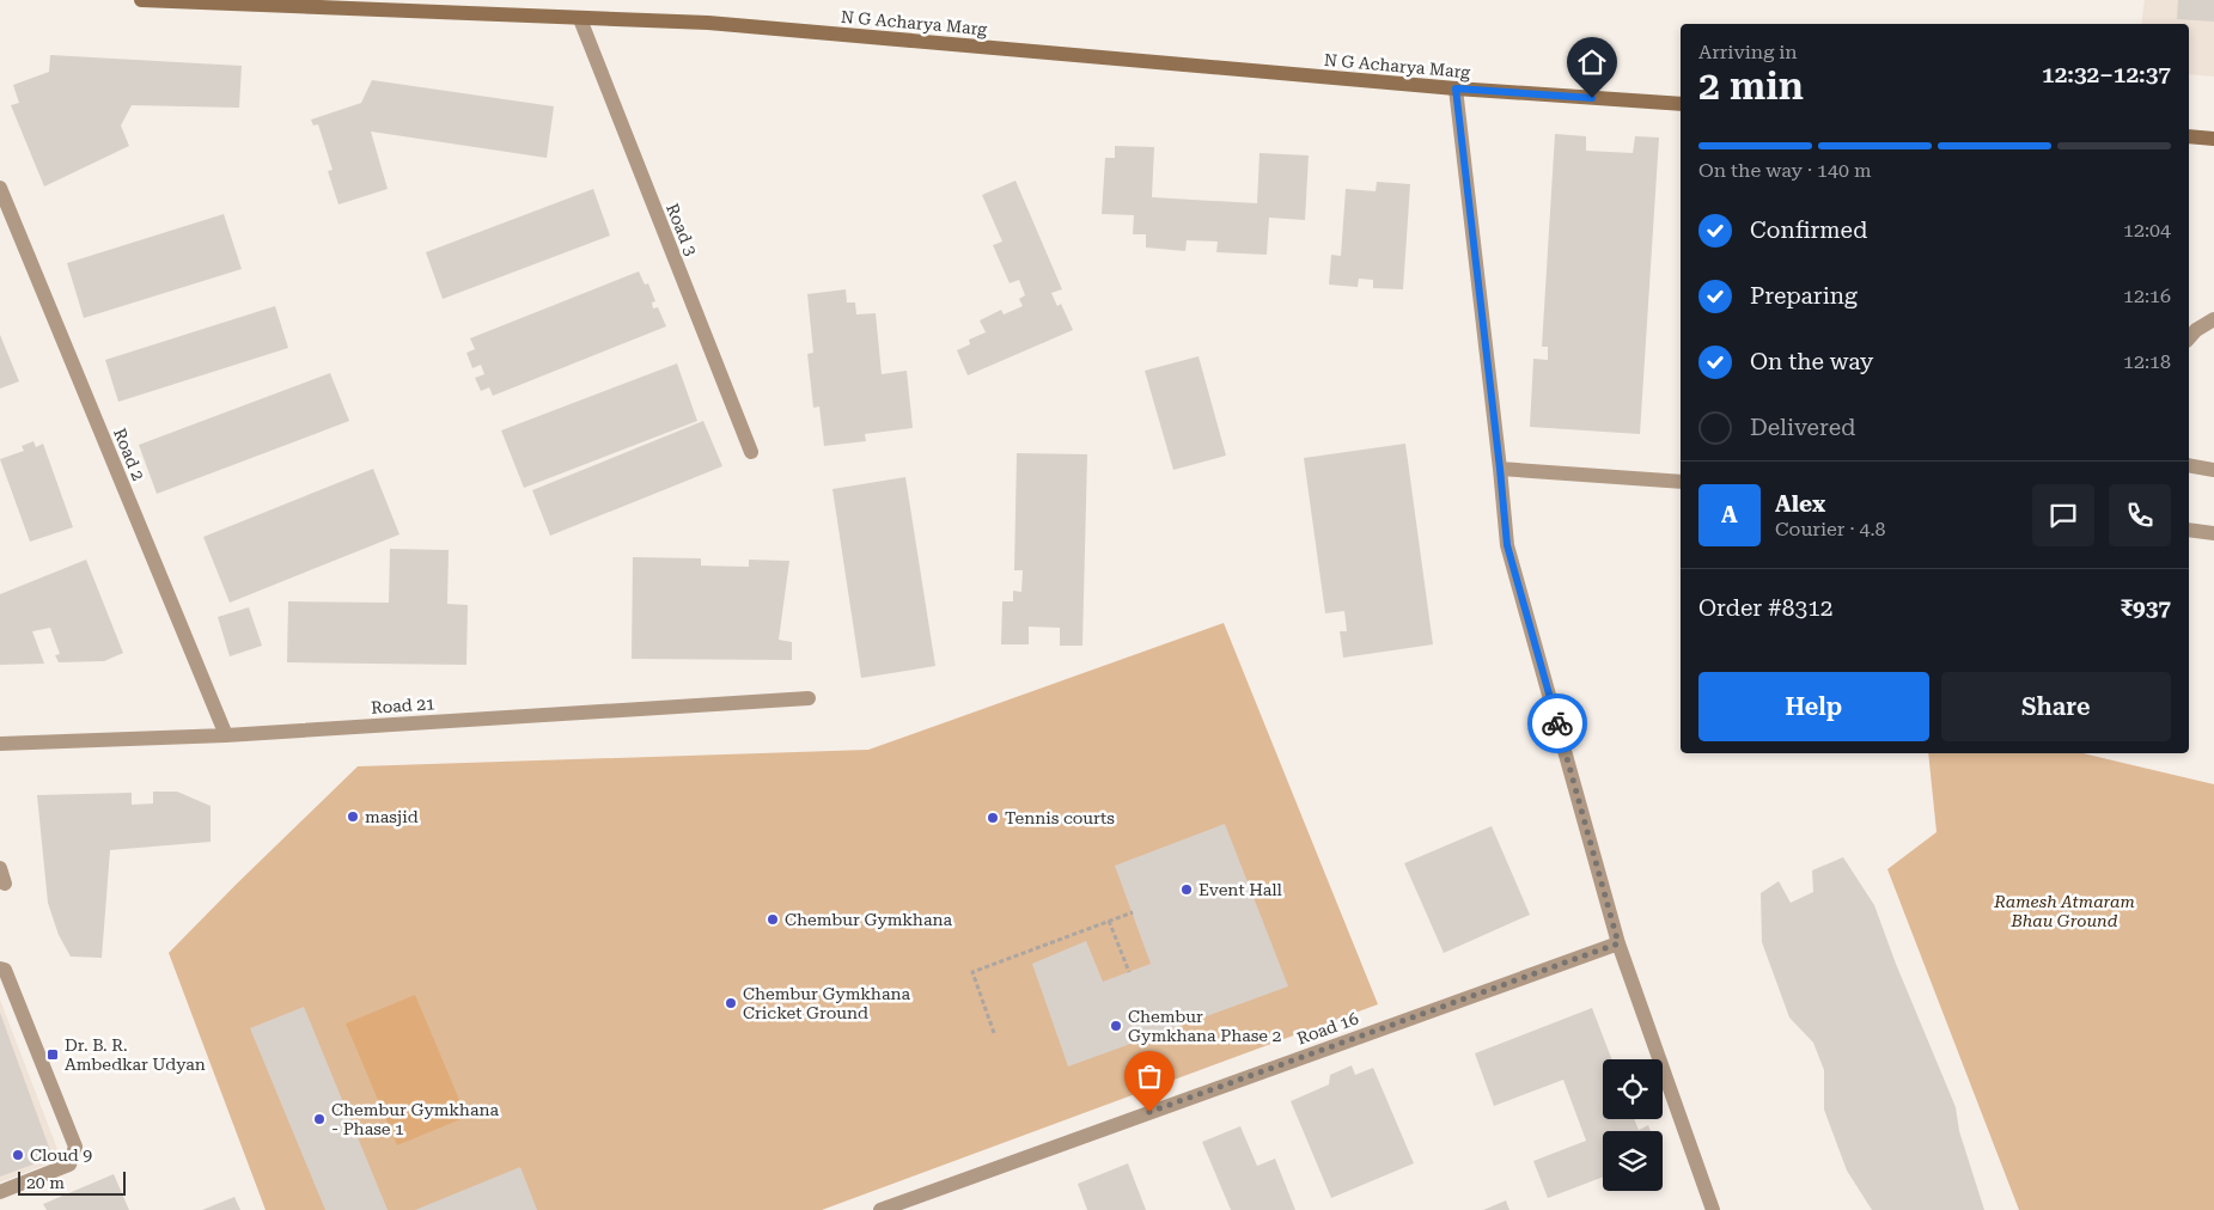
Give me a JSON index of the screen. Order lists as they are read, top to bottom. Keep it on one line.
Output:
{"streets":{"main road":["N G Acharya Marg"],"street":["Road 3","Road 2","Road 21","Road 16"]},"crossings":[["N G Acharya Marg","Road 3"],["Road 2","Road 21"]],"parks":["Ramesh Atmaram Bhau Ground"],"places":{"other":["masjid","Tennis courts","Event Hall","Chembur Gymkhana","Chembur Gymkhana Cricket Ground","Chembur Gymkhana Phase 2","Chembur Gymkhana - Phase 1","Cloud 9"],"transit":["Dr. B. R. Ambedkar Udyan"]},"scale_bar":"20 m","page":{"heading":["2 min","Arriving in","12:32–12:37"],"panel":["Alex","Courier · 4.8","Order #8312","₹937"],"bar":"On the way · 140 m","list":[["Confirmed","12:04"],["Preparing","12:16"],["On the way","12:18"],"Delivered"],"round":"A","buttons":["Help","Share"],"scale":"20 m"}}
